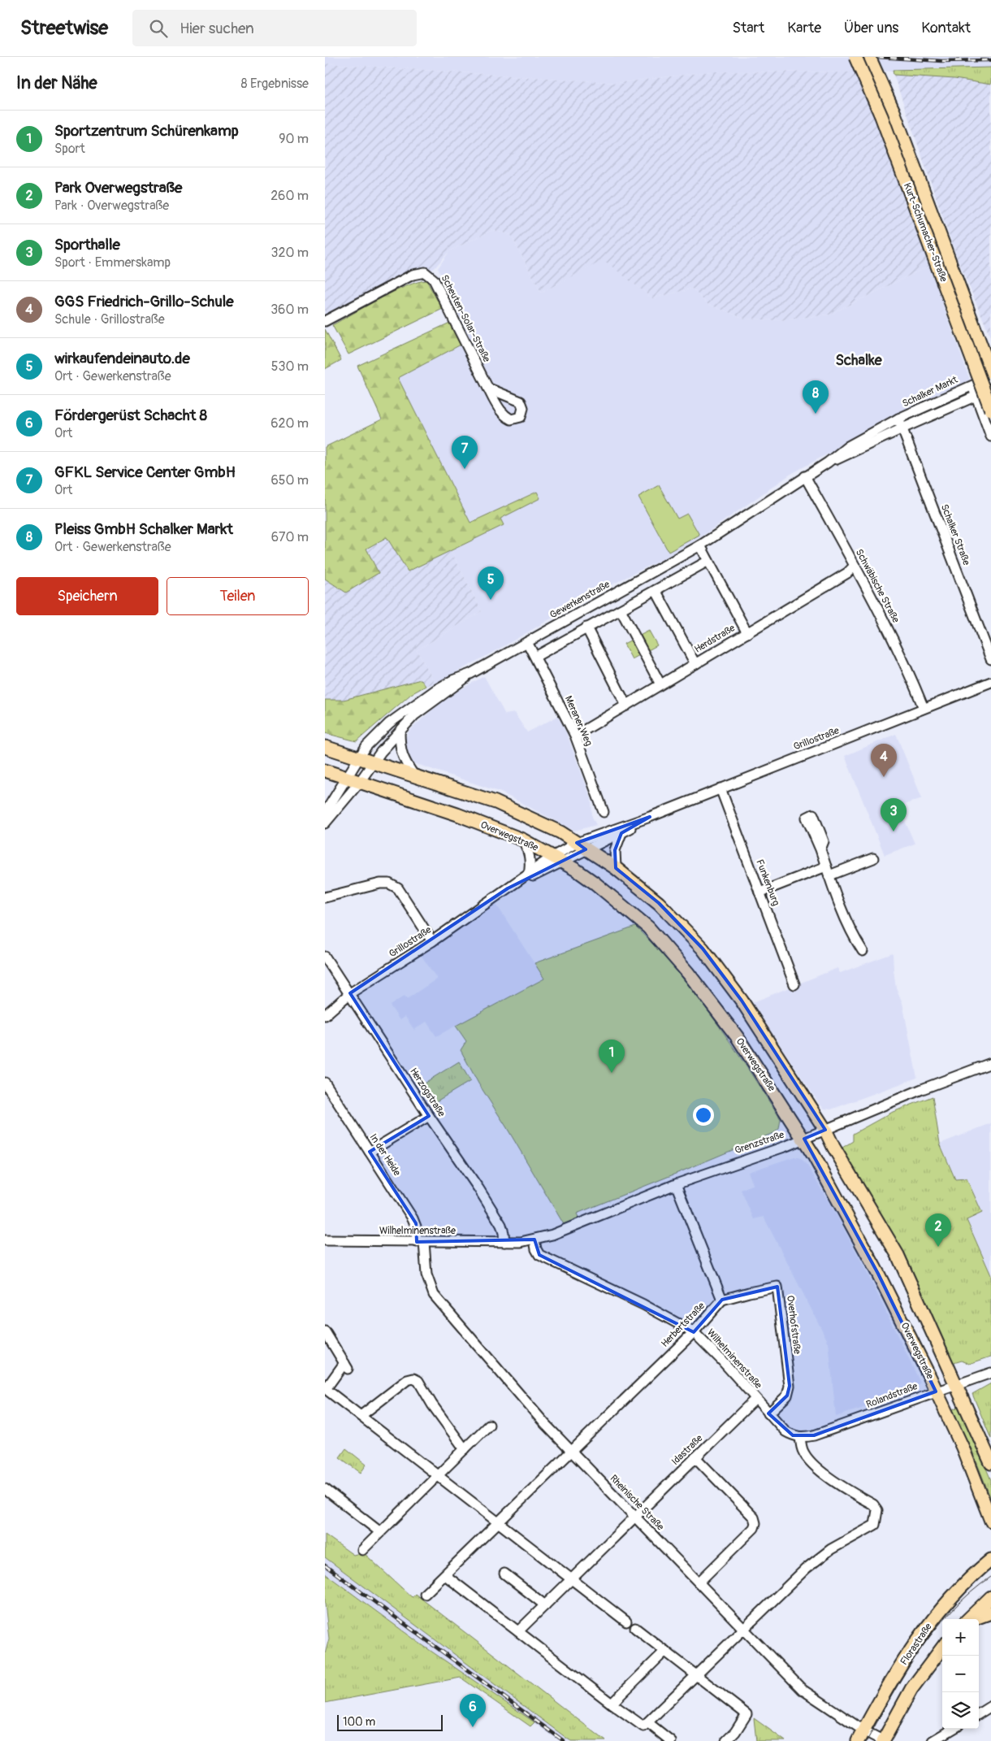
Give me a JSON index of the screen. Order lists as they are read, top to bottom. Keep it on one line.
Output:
{"streets":{"main road":["Kurt-Schumacher-Straße","Overwegstraße","Florastraße"],"street":["Scheuten-Solar-Straße","Schalker Markt","Schalker Straße","Schwäbische Straße","Gewerkenstraße","Herdstraße","Meraner Weg","Grillostraße","Funkenburg","Herzogstraße","Grenzstraße","In der Heide","Wilhelminenstraße","Herbertstraße","Overhofstraße","Rolandstraße","Idastraße","Rheinische Straße"]},"crossings":[["Schalker Markt","Schalker Straße"],["Schalker Markt","Gewerkenstraße"],["Schalker Straße","Gewerkenstraße"],["Schwäbische Straße","Gewerkenstraße"],["Schwäbische Straße","Herdstraße"],["Schwäbische Straße","Grillostraße"],["Gewerkenstraße","Meraner Weg"],["Gewerkenstraße","Overwegstraße"],["Grillostraße","Overwegstraße"],["Grillostraße","Funkenburg"],["Grillostraße","Herzogstraße"],["Overwegstraße","Grenzstraße"],["Overwegstraße","Rolandstraße"],["Herzogstraße","Wilhelminenstraße"],["Grenzstraße","Wilhelminenstraße"],["In der Heide","Wilhelminenstraße"],["In der Heide","Rheinische Straße"],["Wilhelminenstraße","Herbertstraße"],["Wilhelminenstraße","Overhofstraße"],["Wilhelminenstraße","Rolandstraße"],["Wilhelminenstraße","Idastraße"],["Wilhelminenstraße","Rheinische Straße"],["Herbertstraße","Overhofstraße"],["Herbertstraße","Rheinische Straße"],["Idastraße","Rheinische Straße"],["Rheinische Straße","Florastraße"]],"districts":["Schalke"],"scale_bar":"100 m","page":{"header":"Streetwise","search":"Hier suchen","nav":["Start","Karte","Über uns","Kontakt"],"heading":["In der Nähe","8 Ergebnisse"],"list":[{"mark":"1","name":"Sportzentrum Schürenkamp","note":"Sport","value":"90 m"},{"mark":"2","name":"Park Overwegstraße","note":"Park · Overwegstraße","value":"260 m"},{"mark":"3","name":"Sporthalle","note":"Sport · Emmerskamp","value":"320 m"},{"mark":"4","name":"GGS Friedrich-Grillo-Schule","note":"Schule · Grillostraße","value":"360 m"},{"mark":"5","name":"wirkaufendeinauto.de","note":"Ort · Gewerkenstraße","value":"530 m"},{"mark":"6","name":"Fördergerüst Schacht 8","note":"Ort","value":"620 m"},{"mark":"7","name":"GFKL Service Center GmbH","note":"Ort","value":"650 m"},{"mark":"8","name":"Pleiss GmbH Schalker Markt","note":"Ort · Gewerkenstraße","value":"670 m"}],"pins":["8","7","5","4","3","1","2","6"],"buttons":["Speichern","Teilen"],"map_buttons":["+","−"],"scale":"100 m"}}
